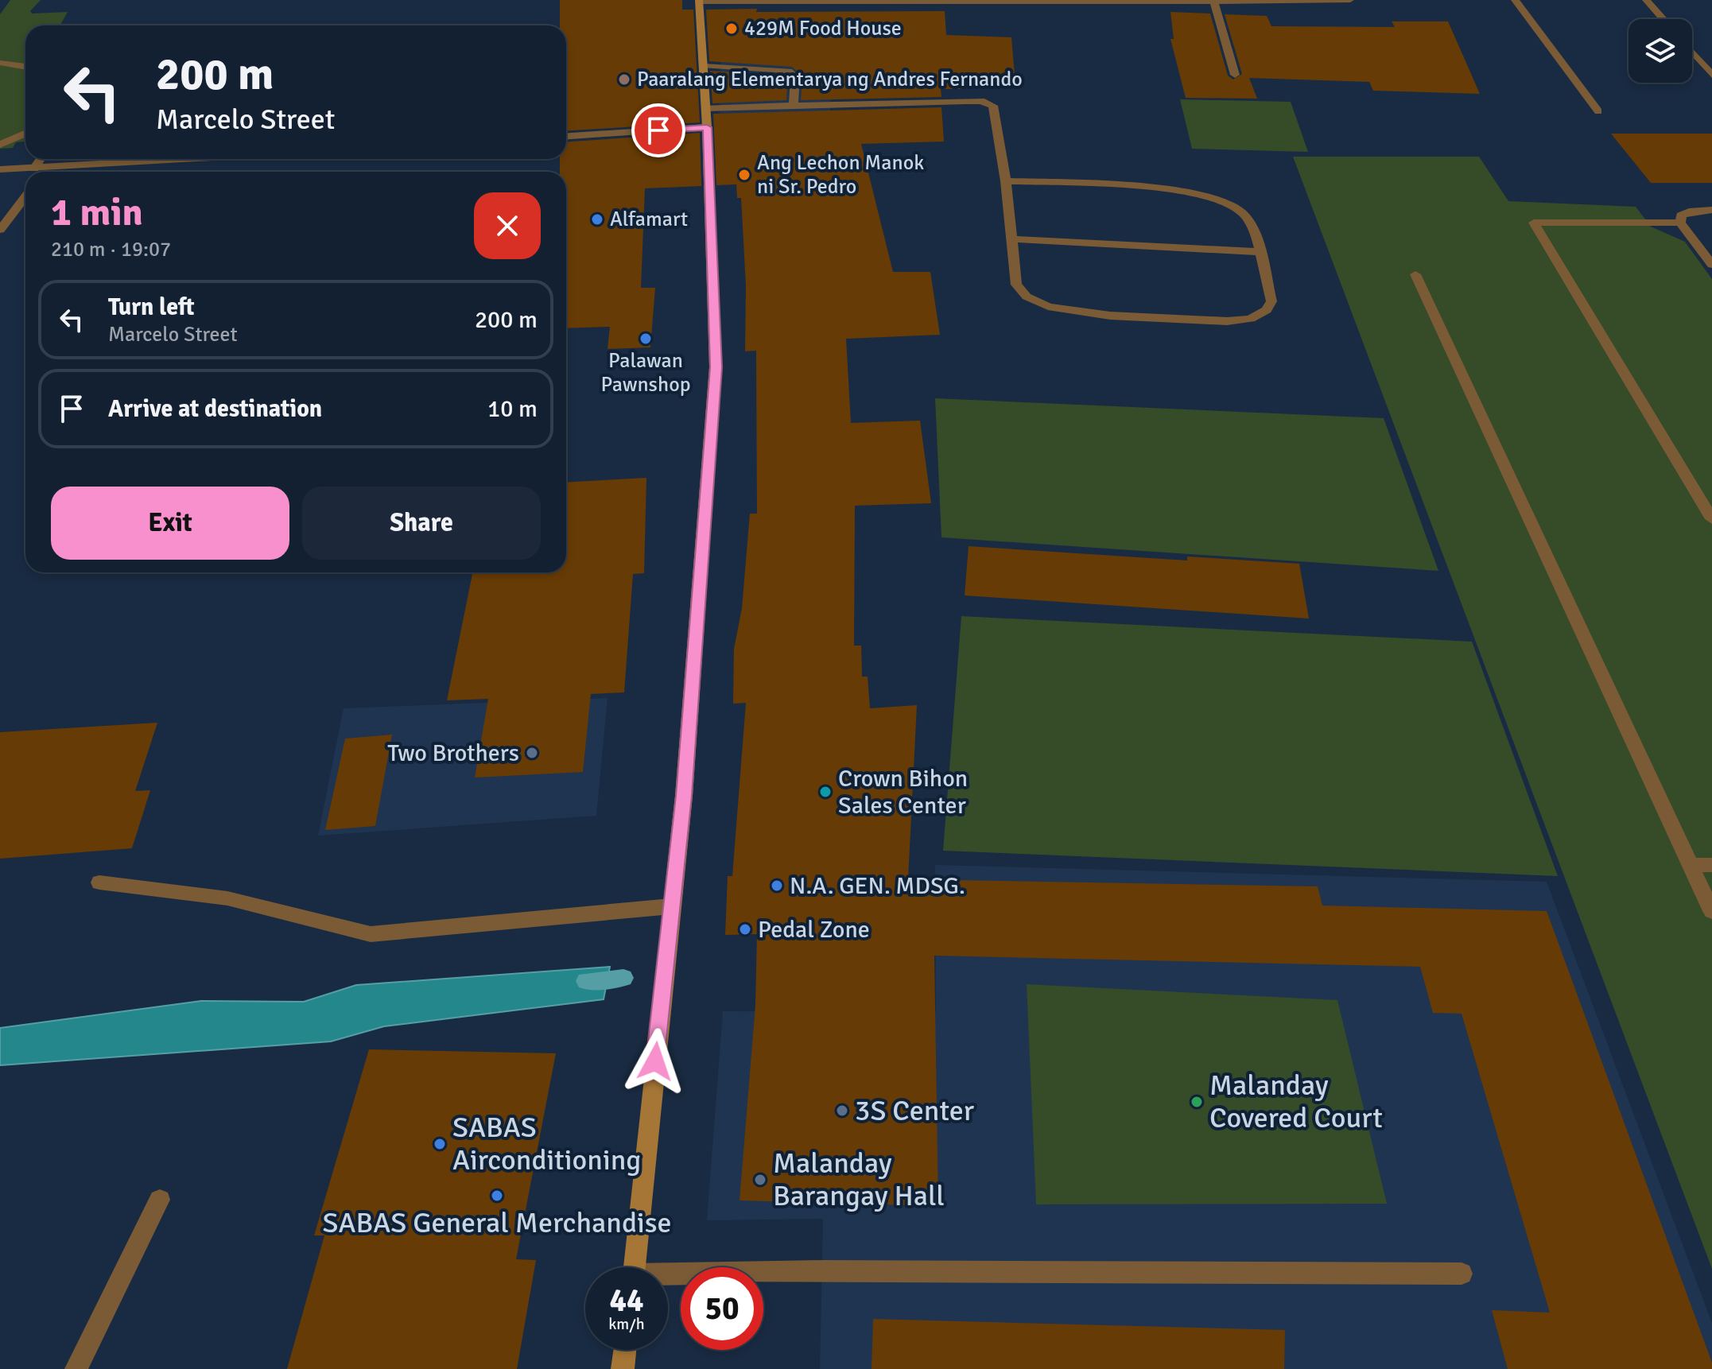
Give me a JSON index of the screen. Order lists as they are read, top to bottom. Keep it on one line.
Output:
{"places":["429M Food House","Paaralang Elementarya ng Andres Fernando","Ang Lechon Manok ni Sr. Pedro","Alfamart","Palawan Pawnshop","Two Brothers","Crown Bihon Sales Center","N.A. GEN. MDSG.","Pedal Zone","Malanday Covered Court","3S Center","SABAS Airconditioning","Malanday Barangay Hall","SABAS General Merchandise"],"page":{"turn":["200 m","Marcelo Street"],"heading":["1 min","210 m · 19:07"],"list":[{"name":"Turn left","note":"Marcelo Street","value":"200 m"},{"name":"Arrive at destination","value":"10 m"}],"buttons":["Exit","Share"],"speed":"44 km/h","limit":"50"}}
